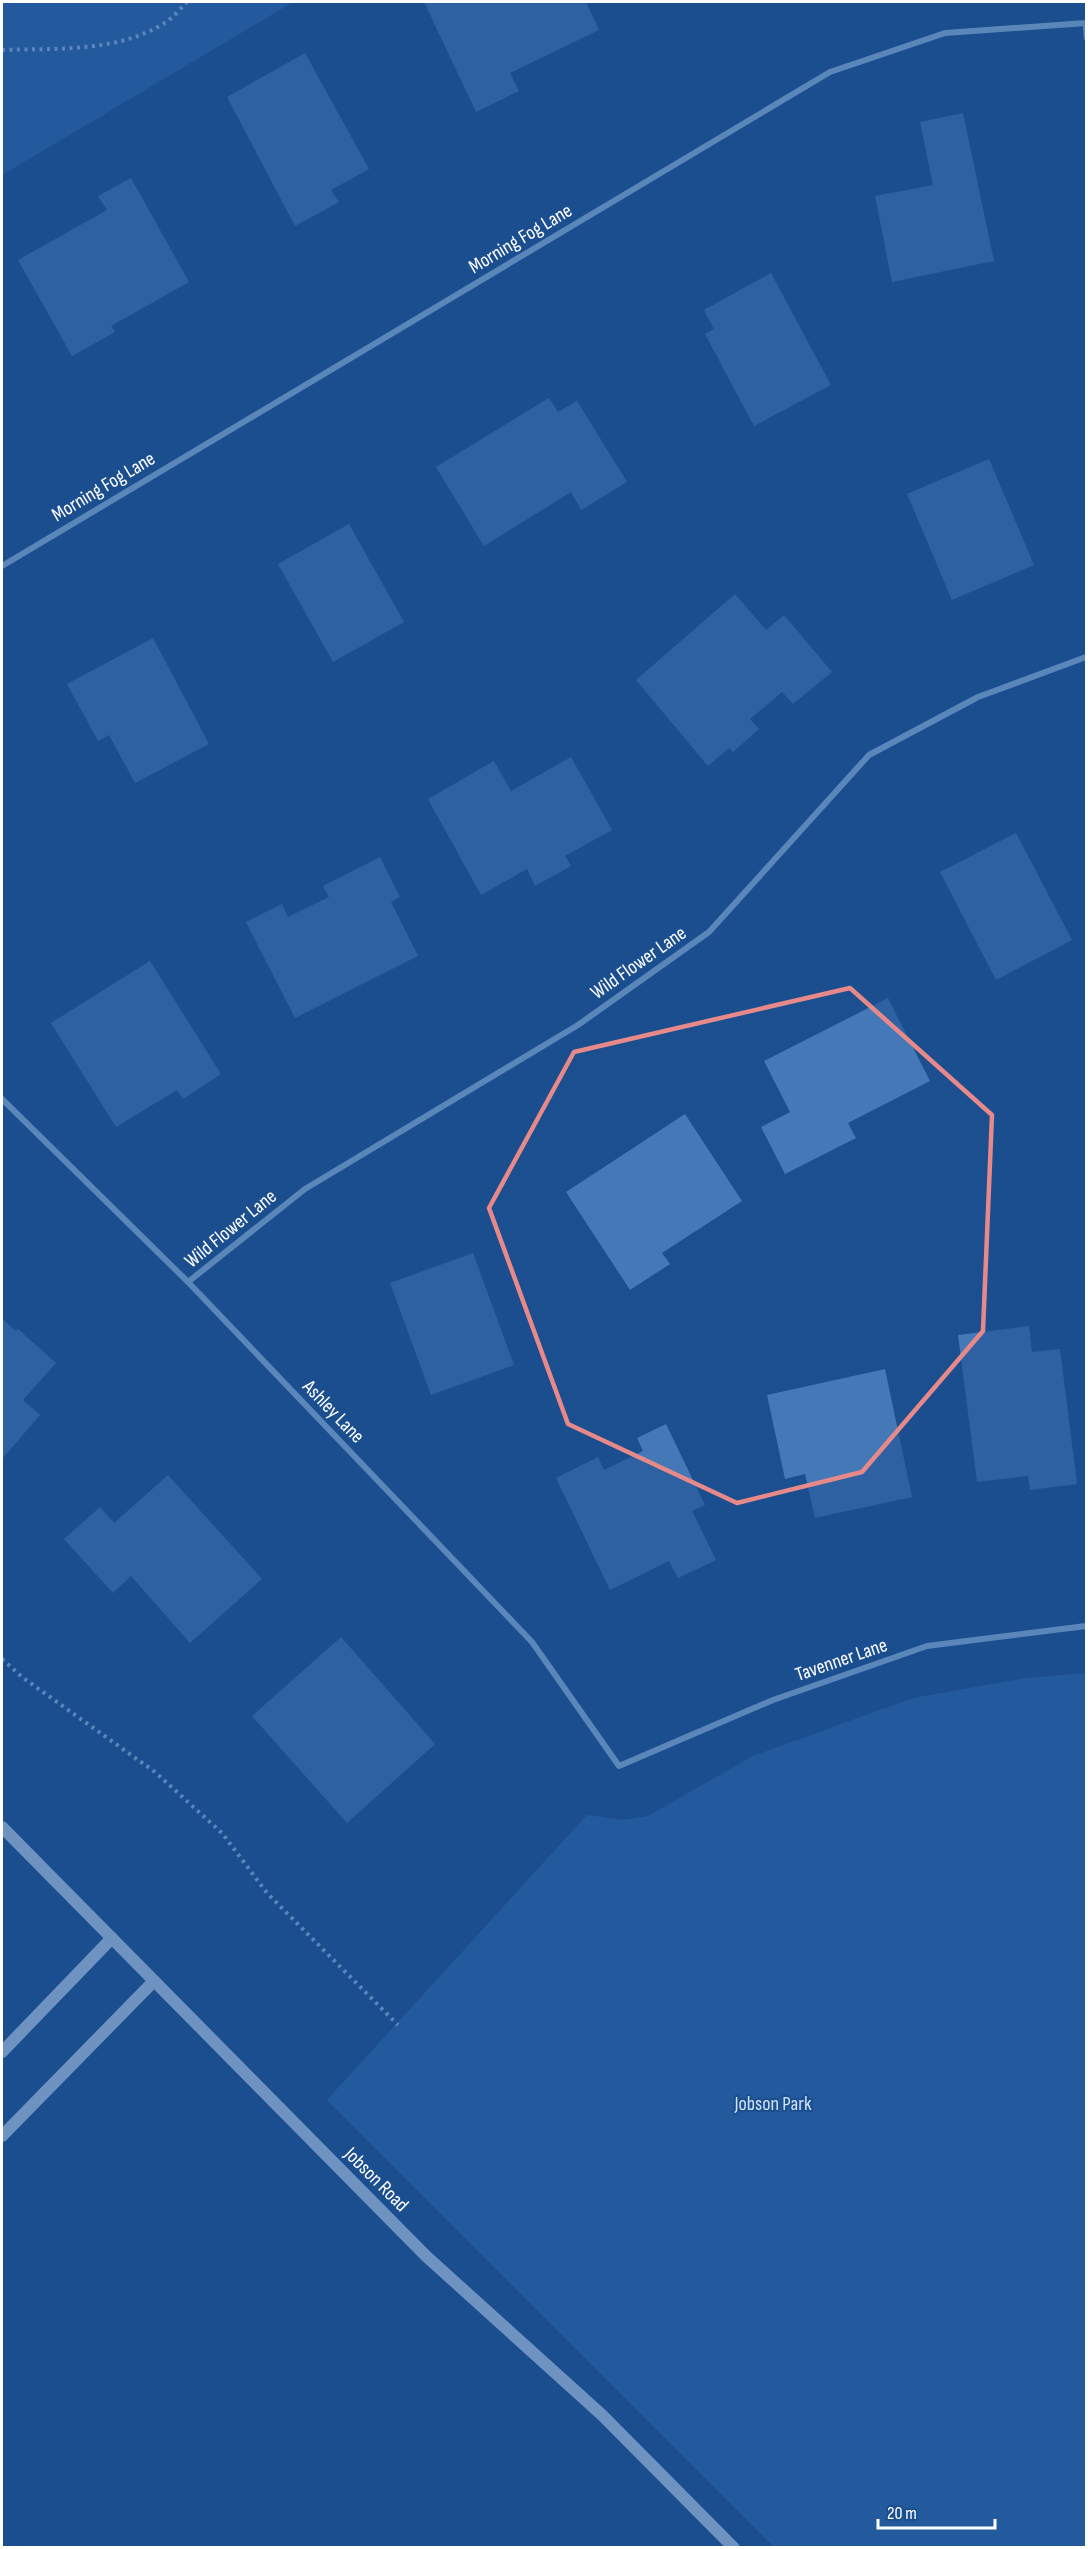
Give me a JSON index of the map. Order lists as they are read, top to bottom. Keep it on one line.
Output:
{"streets":{"street":["Morning Fog Lane","Wild Flower Lane","Ashley Lane","Tavenner Lane","Jobson Road"]},"crossings":[["Wild Flower Lane","Ashley Lane"],["Ashley Lane","Tavenner Lane"]],"parks":["Jobson Park"],"scale_bar":"20 m"}
